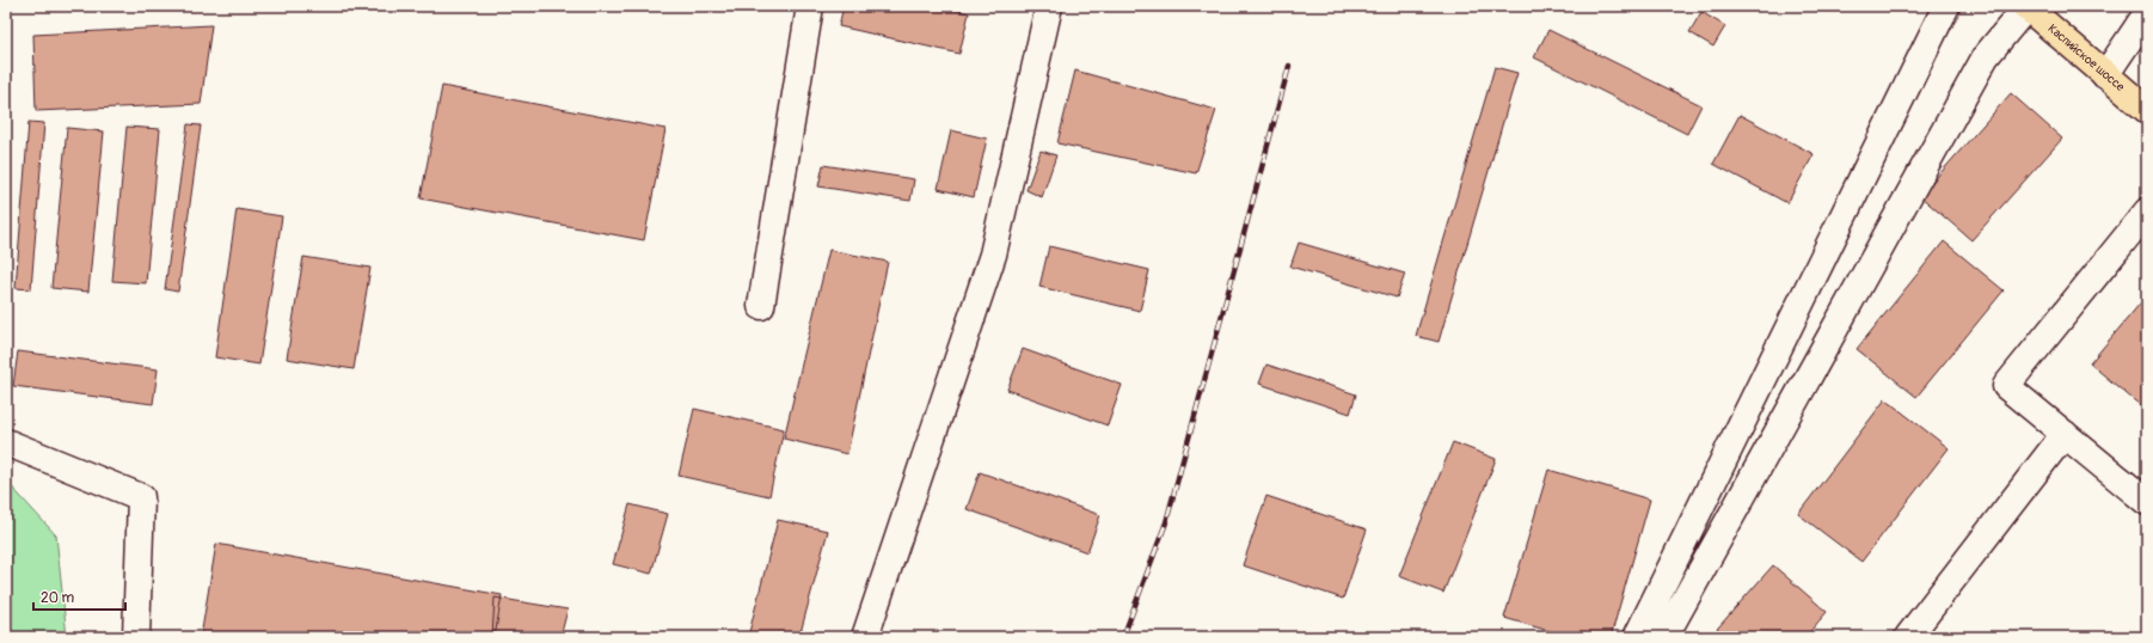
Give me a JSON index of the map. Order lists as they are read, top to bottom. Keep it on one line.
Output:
{"streets":{"main road":["Каспийское шоссе"]},"scale_bar":"20 m"}
